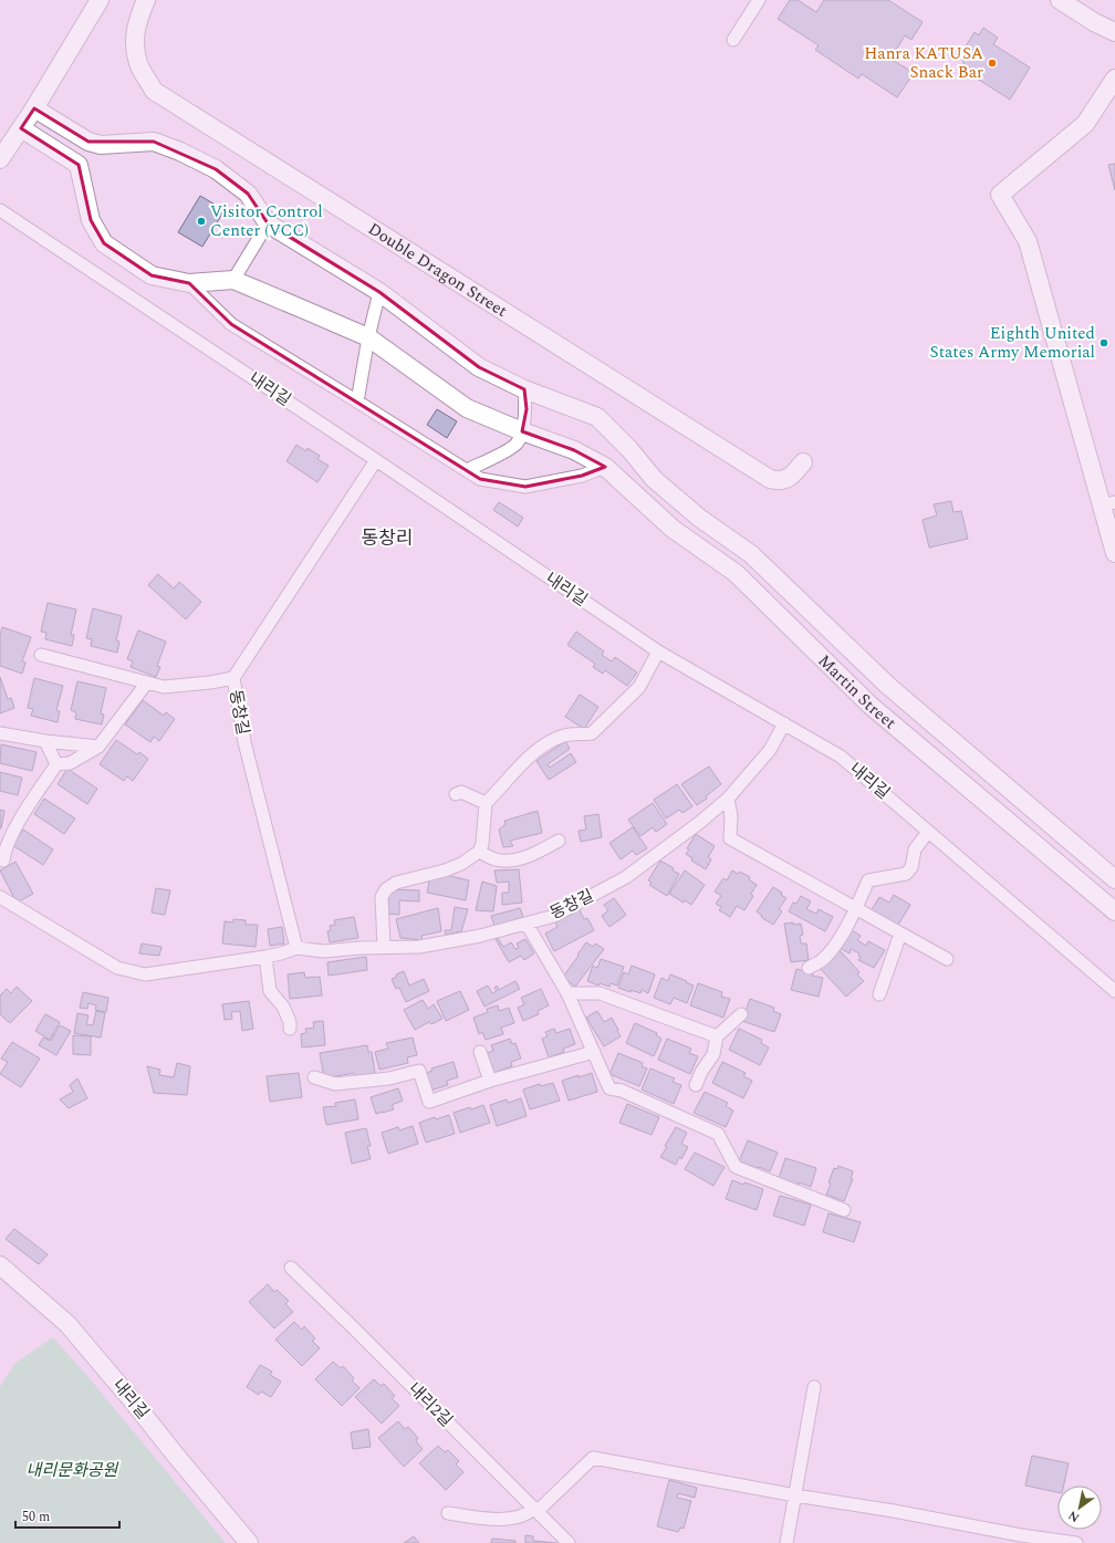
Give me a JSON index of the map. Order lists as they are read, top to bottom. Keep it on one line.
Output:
{"streets":{"main road":["Double Dragon Street","내리길","Martin Street"],"street":["동창길","내리2길"]},"crossings":[["내리길","동창길"]],"districts":["동창리"],"parks":["내리문화공원"],"places":["Hanra KATUSA Snack Bar","Visitor Control Center (VCC)","Eighth United States Army Memorial"],"scale_bar":"50 m","north":"bottom left"}
